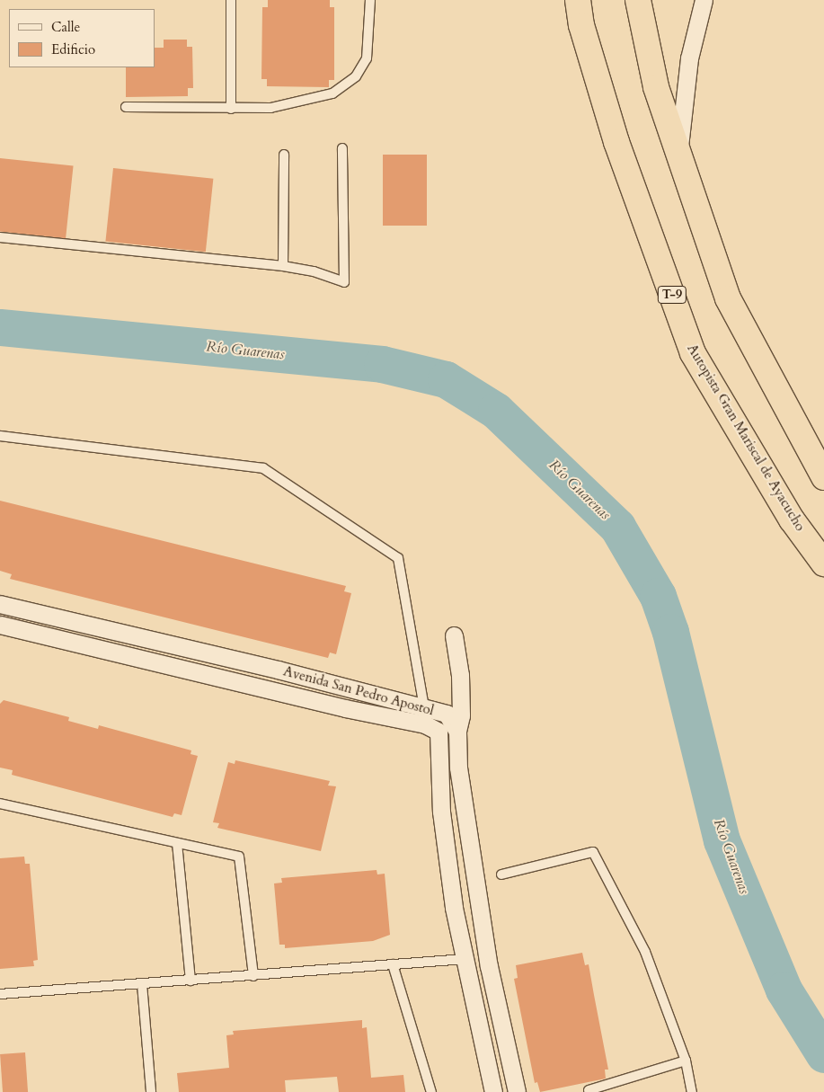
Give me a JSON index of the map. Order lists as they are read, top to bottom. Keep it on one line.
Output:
{"streets":{"highway":["T-9","Autopista Gran Mariscal de Ayacucho"],"street":["Avenida San Pedro Apostol"]},"water":["Río Guarenas"],"legend":["Calle","Edificio"]}
